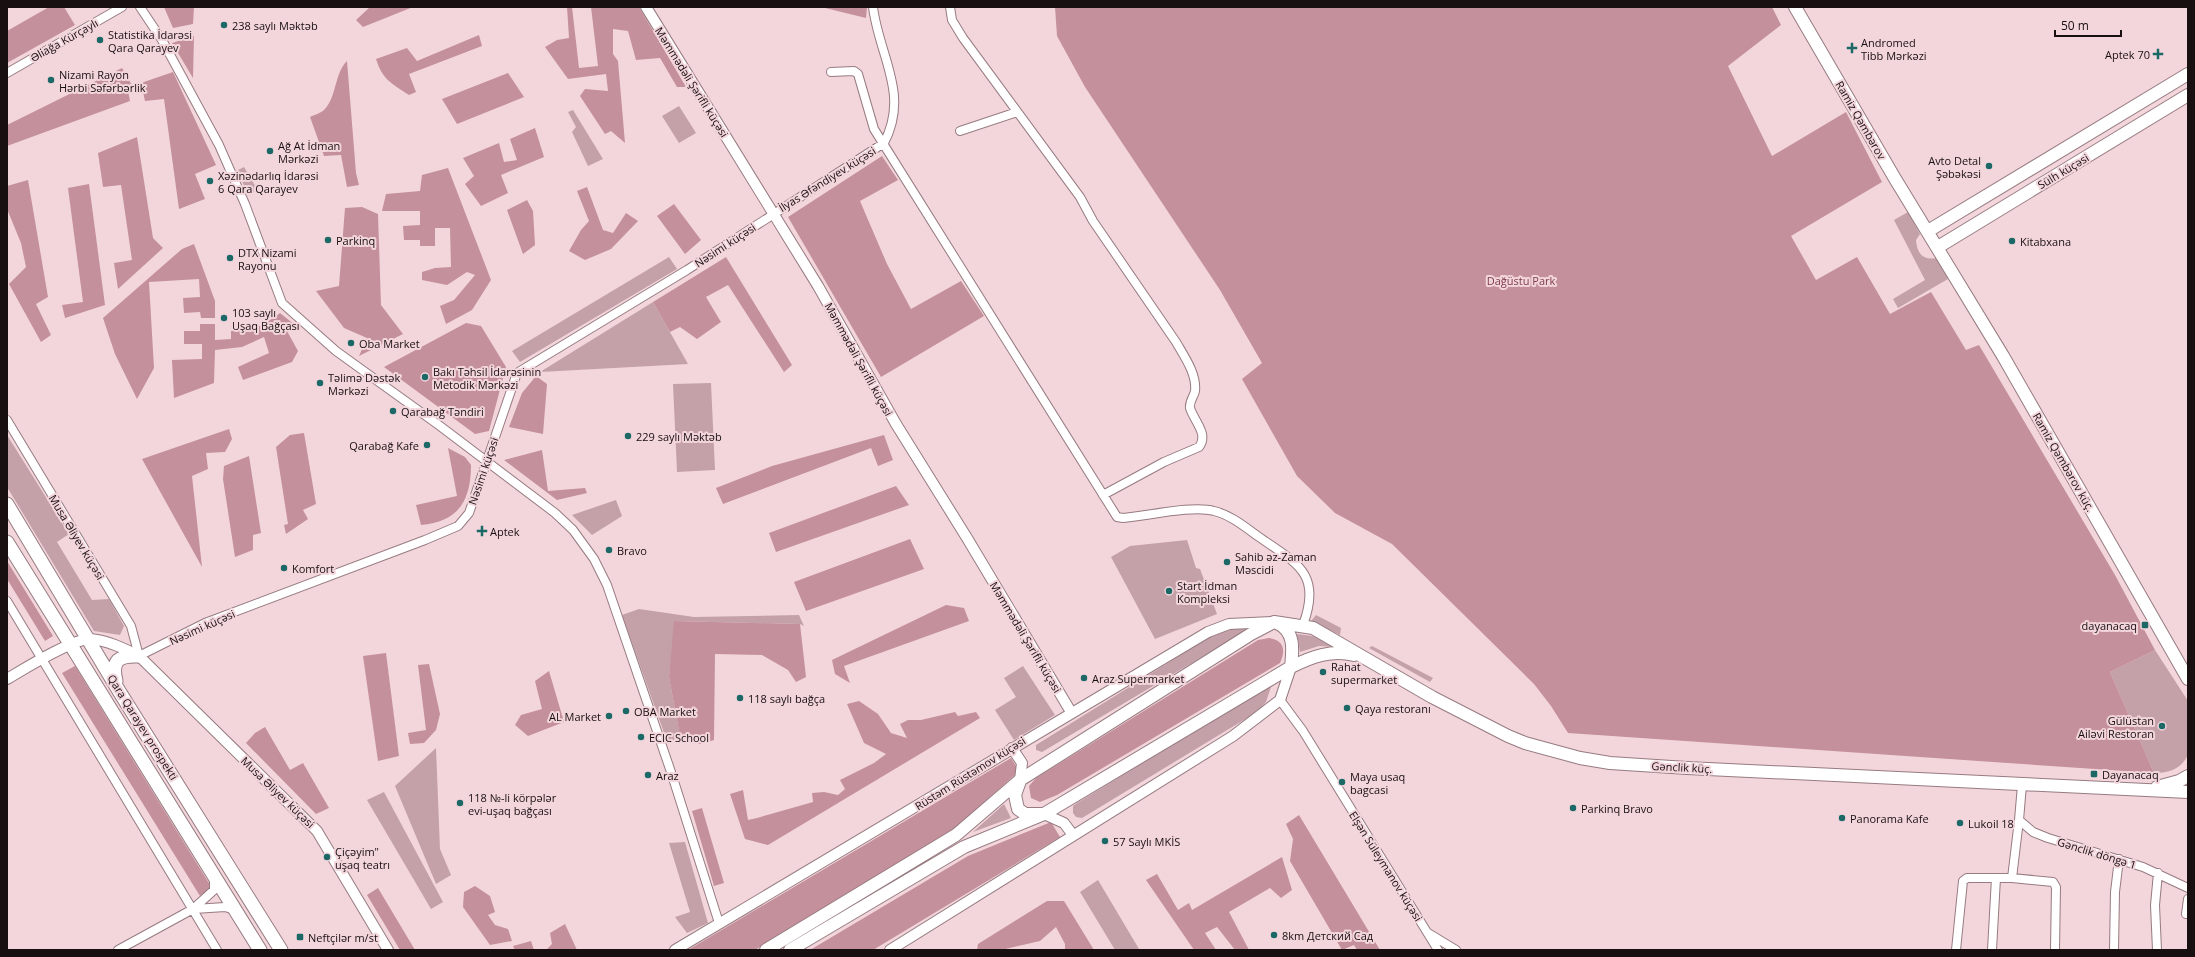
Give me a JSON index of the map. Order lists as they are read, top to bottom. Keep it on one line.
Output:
{"streets":{"main road":["Ramiz Qəmbərov","Sülh küçəsi","Ramiz Qəmbərov küç.","Qara Qarayev prospekti","Gənclik küç.","Rüstəm Rüstəmov küçəsi"],"street":["Əliağa Kürçaylı","Məmmədəli Şərifli küçəsi","İlyas Əfəndiyev küçəsi","Nəsimi küçəsi","Musa Əliyev küçəsi","Gənclik döngə 1","Elşən Süleymanov küçəsi"]},"crossings":[["Məmmədəli Şərifli küçəsi","İlyas Əfəndiyev küçəsi"],["Məmmədəli Şərifli küçəsi","Nəsimi küçəsi"],["Məmmədəli Şərifli küçəsi","Rüstəm Rüstəmov küçəsi"],["Ramiz Qəmbərov","Sülh küçəsi"],["Ramiz Qəmbərov","Ramiz Qəmbərov küç."],["Sülh küçəsi","Ramiz Qəmbərov küç."],["İlyas Əfəndiyev küçəsi","Nəsimi küçəsi"],["Nəsimi küçəsi","Musa Əliyev küçəsi"],["Musa Əliyev küçəsi","Qara Qarayev prospekti"],["Gənclik küç.","Rüstəm Rüstəmov küçəsi"]],"parks":["Dağüstu Park"],"places":{"other":["238 saylı Məktəb","Statistika İdarəsi Qara Qarayev","Nizami Rayon Hərbi Səfərbərlik","Ağ At İdman Mərkəzi","Avto Detal Şəbəkəsi","Xəzinədarlıq İdarəsi 6 Qara Qarayev","Parkinq","Kitabxana","DTX Nizami Rayonu","103 saylı Uşaq Bağçası","Oba Market","Bakı Təhsil İdarəsinin Metodik Mərkəzi","Təlimə Dəstək Mərkəzi","Qarabağ Təndiri","229 saylı Məktəb","Qarabağ Kafe","Bravo","Sahib əz-Zaman Məscidi","Komfort","Start İdman Kompleksi","Rahat supermarket","Araz Supermarket","118 saylı bağça","Qaya restoranı","OBA Market","AL Market","Gülüstan Ailəvi Restoran","ECIC School","Araz","Maya usaq bagcasi","118 №-li körpələr evi-uşaq bağçası","Parkinq Bravo","Panorama Kafe","Lukoil 18","57 Saylı MKİS","Çiçəyim\" uşaq teatrı","8km Детский Сад"],"health":["Andromed Tibb Mərkəzi","Aptek 70","Aptek"],"transit":["dayanacaq","Dayanacaq","Neftçilər m/st"]},"scale_bar":"50 m"}
